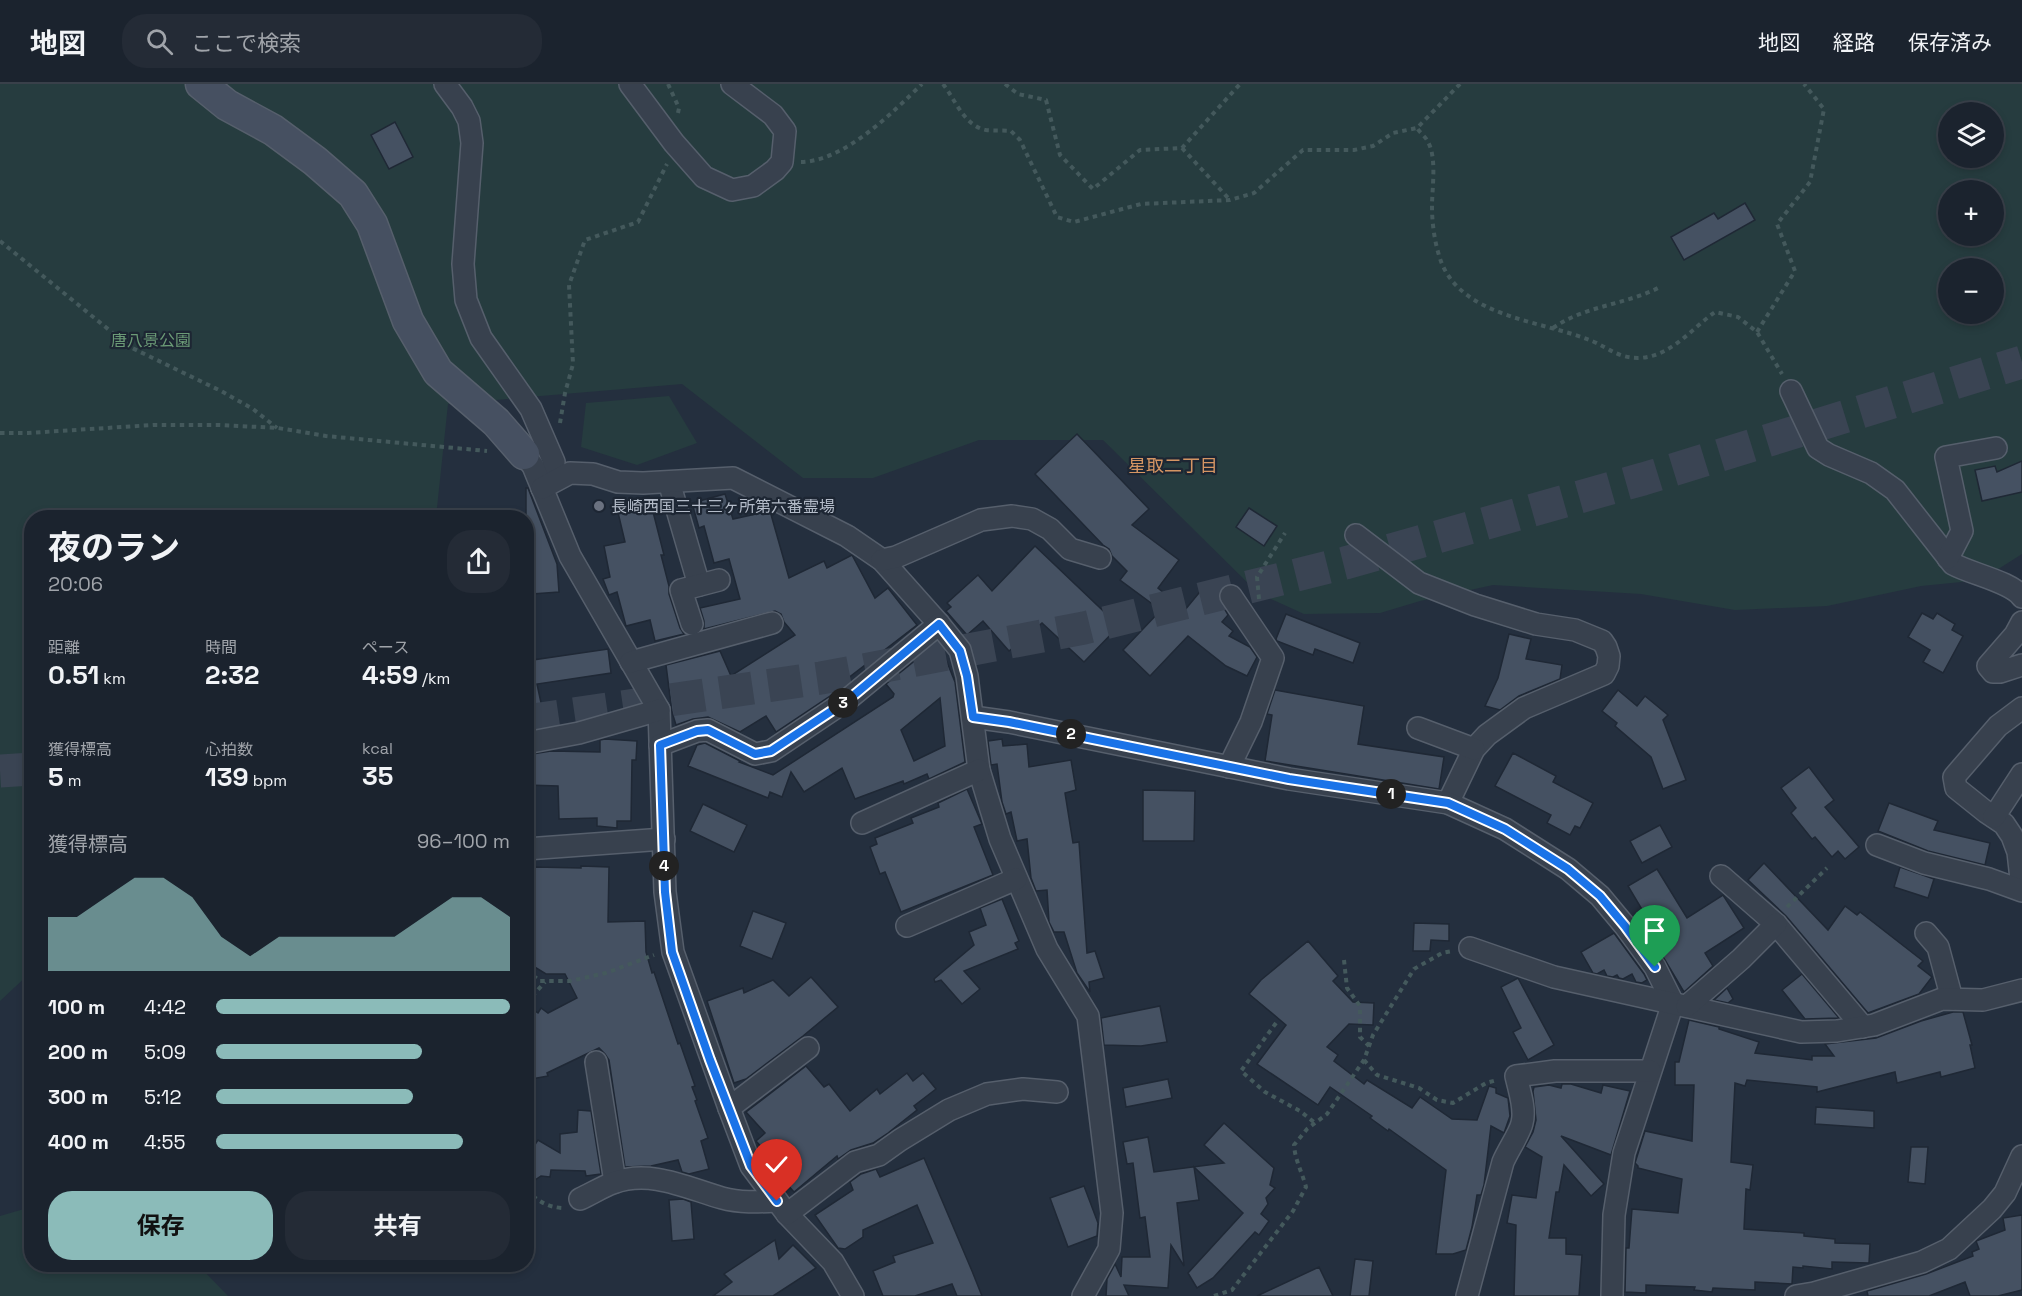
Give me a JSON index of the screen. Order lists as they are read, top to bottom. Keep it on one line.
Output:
{"districts":["星取二丁目"],"parks":["唐八景公園"],"places":["長崎西国三十三ヶ所第六番霊場"],"page":{"header":"地図","search":"ここで検索","nav":["地図","経路","保存済み"],"map_buttons":["+","−"],"heading":["夜のラン","20:06"],"stats":[["距離","0.51 km"],["時間","2:32"],["ペース","4:59 /km"],["獲得標高","5 m"],["心拍数","139 bpm"],["kcal","35"]],"pins":["3","2","1","4"],"chart":["獲得標高","96–100 m"],"list":[{"name":"100 m","note":"4:42"},{"name":"200 m","note":"5:09"},{"name":"300 m","note":"5:12"},{"name":"400 m","note":"4:55"}],"buttons":["保存","共有"]}}
